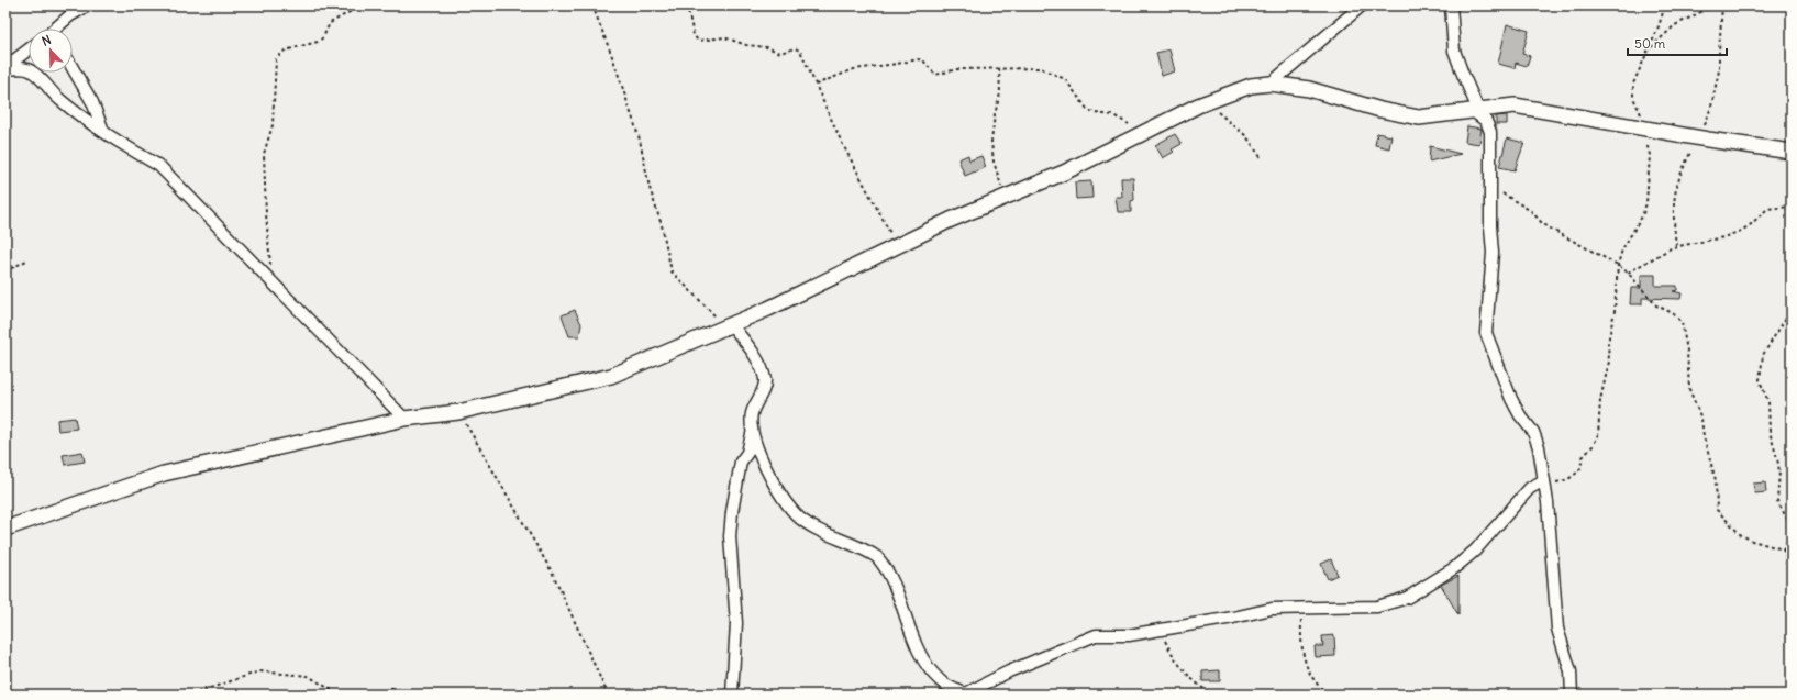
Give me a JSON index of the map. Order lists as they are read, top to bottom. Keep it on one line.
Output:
{"scale_bar":"50 m","north":"top left"}
